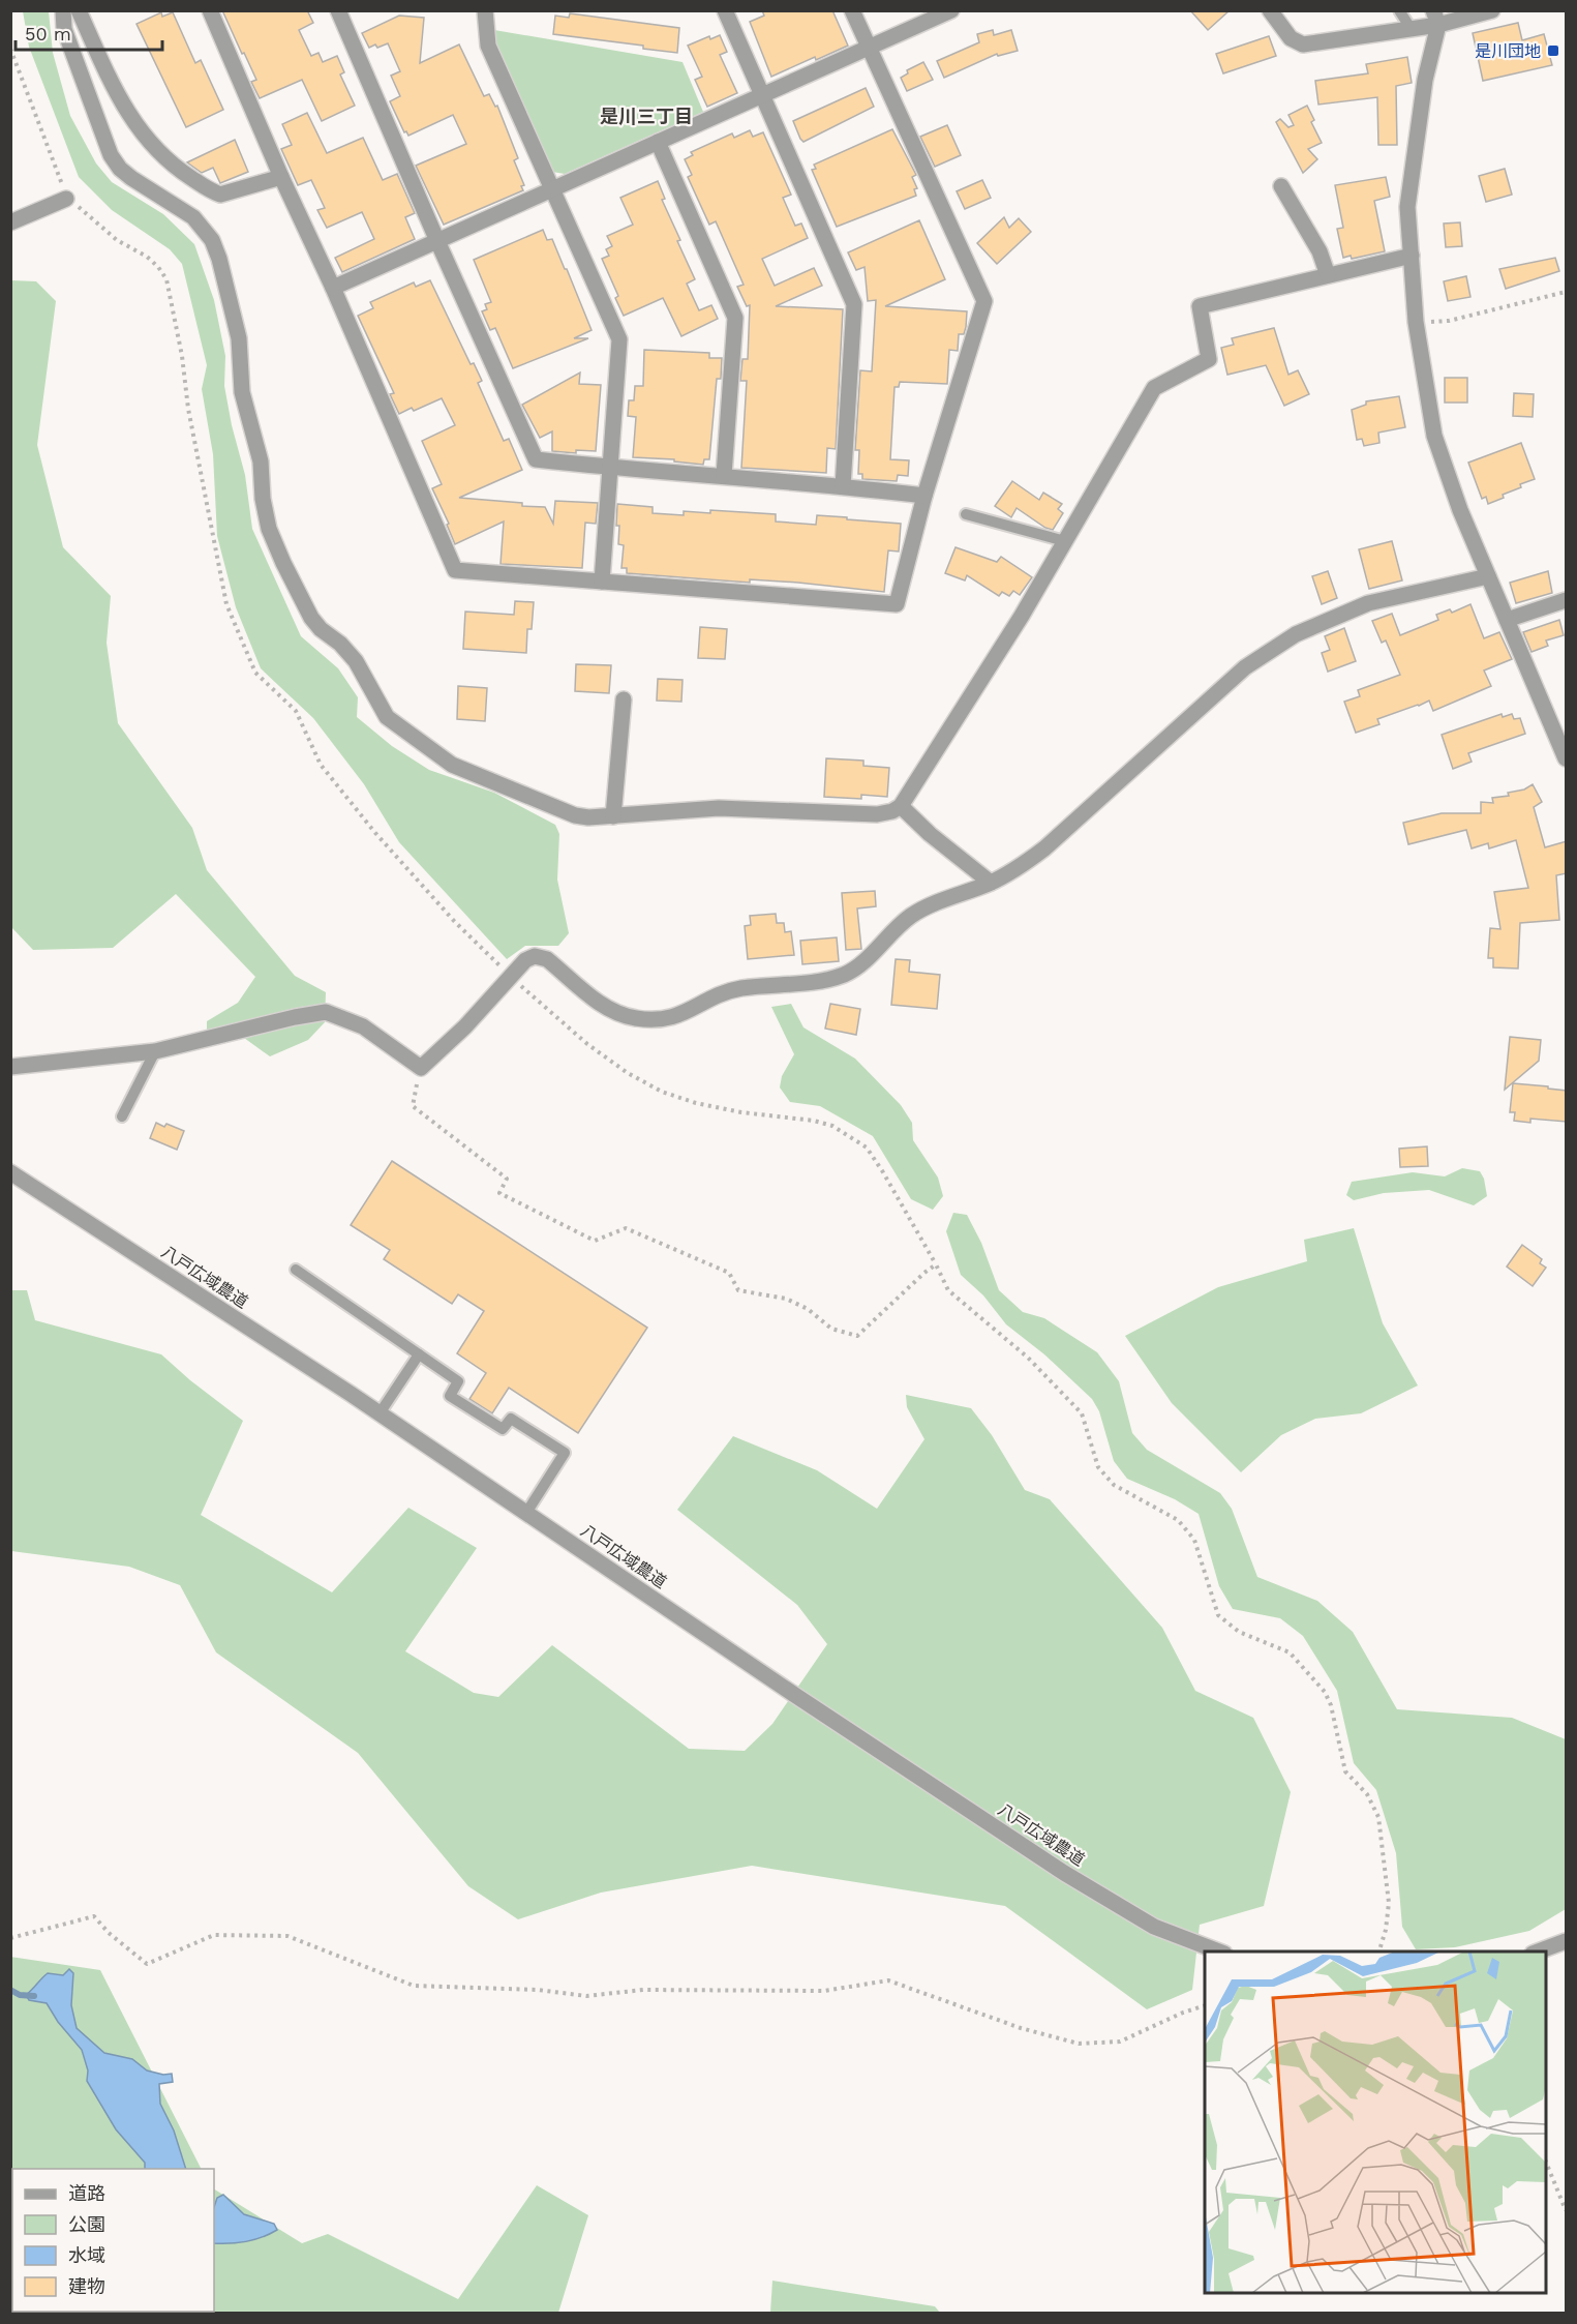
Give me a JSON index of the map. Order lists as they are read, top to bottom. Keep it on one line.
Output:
{"streets":{"street":["八戸広域農道"]},"districts":["是川三丁目"],"places":{"transit":["是川団地"]},"legend":["道路","公園","水域","建物"],"scale_bar":"50 m"}
